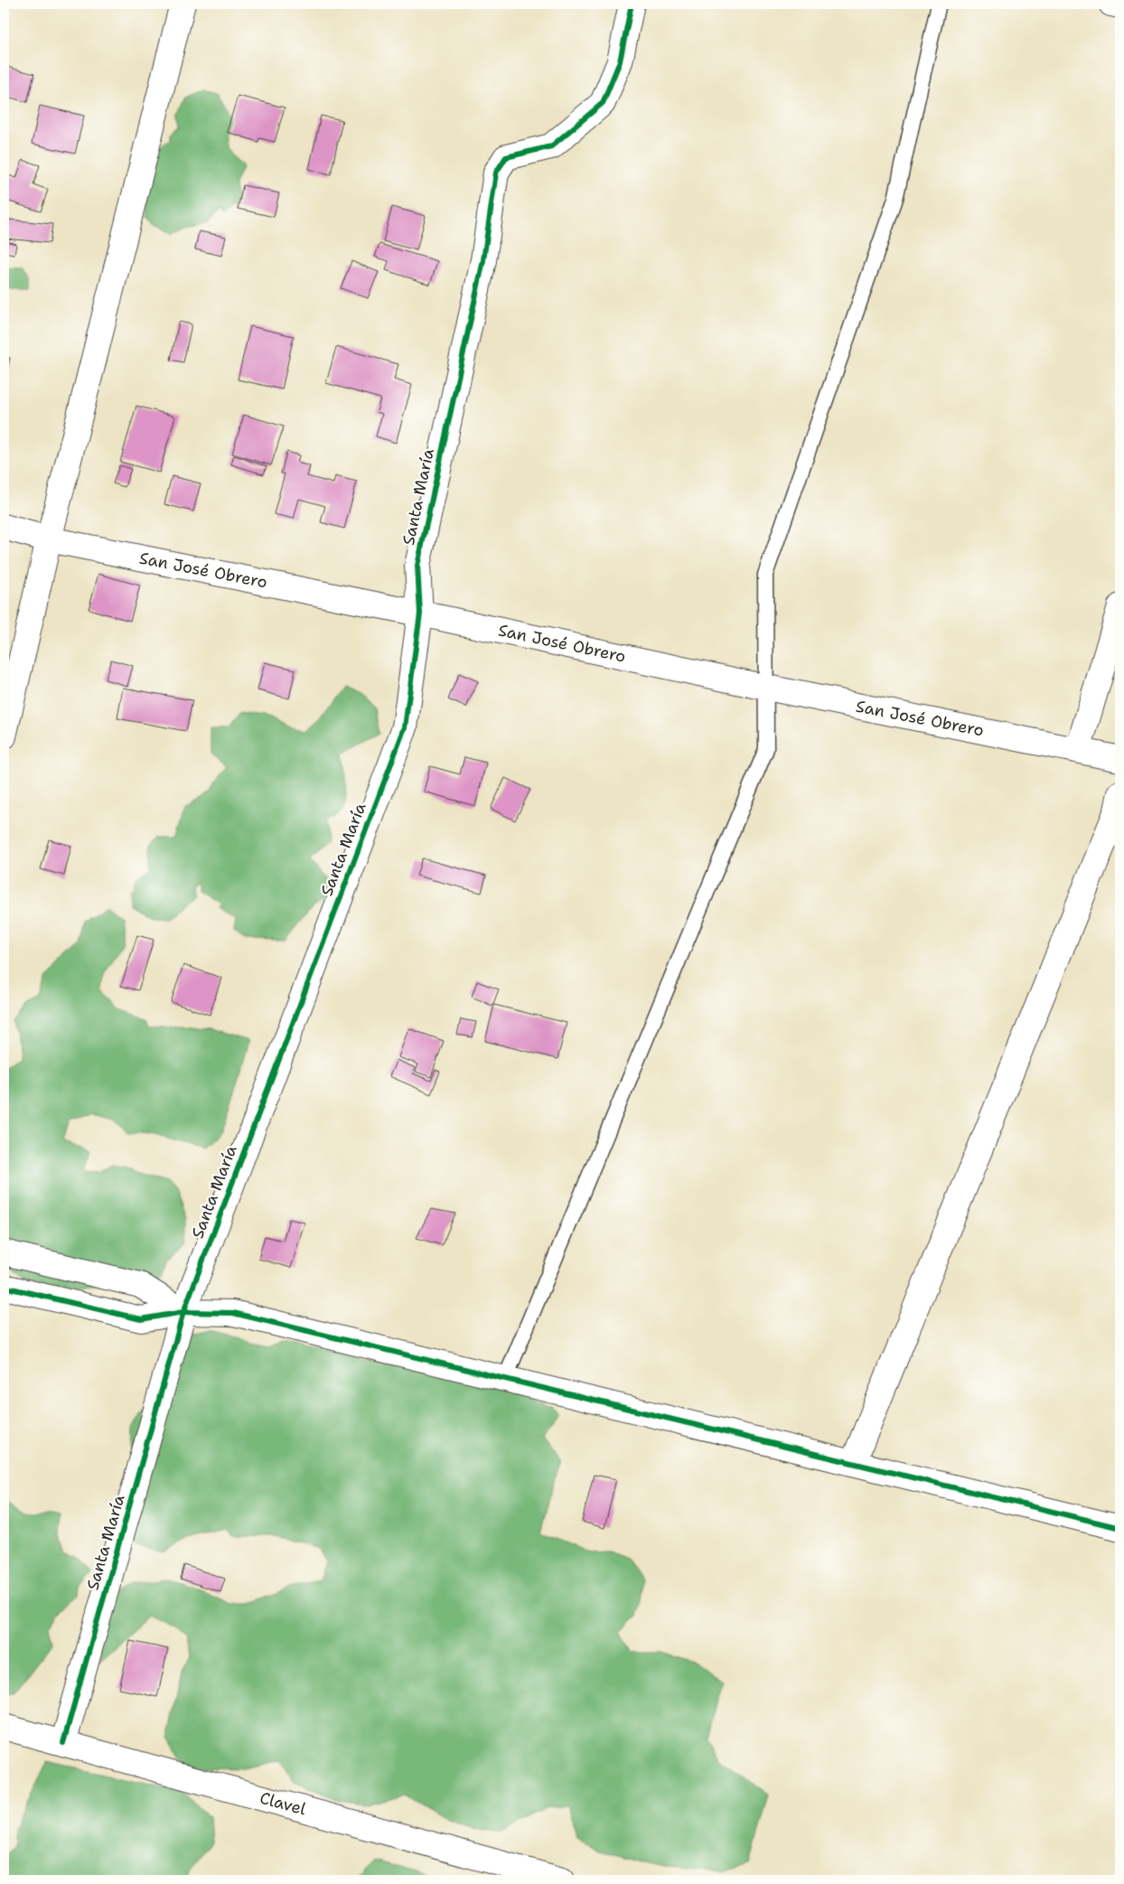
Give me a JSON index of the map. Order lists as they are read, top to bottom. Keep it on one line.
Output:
{"streets":{"street":["Santa María","San José Obrero","Clavel"]},"crossings":[["Santa María","San José Obrero"],["Santa María","Clavel"]]}
